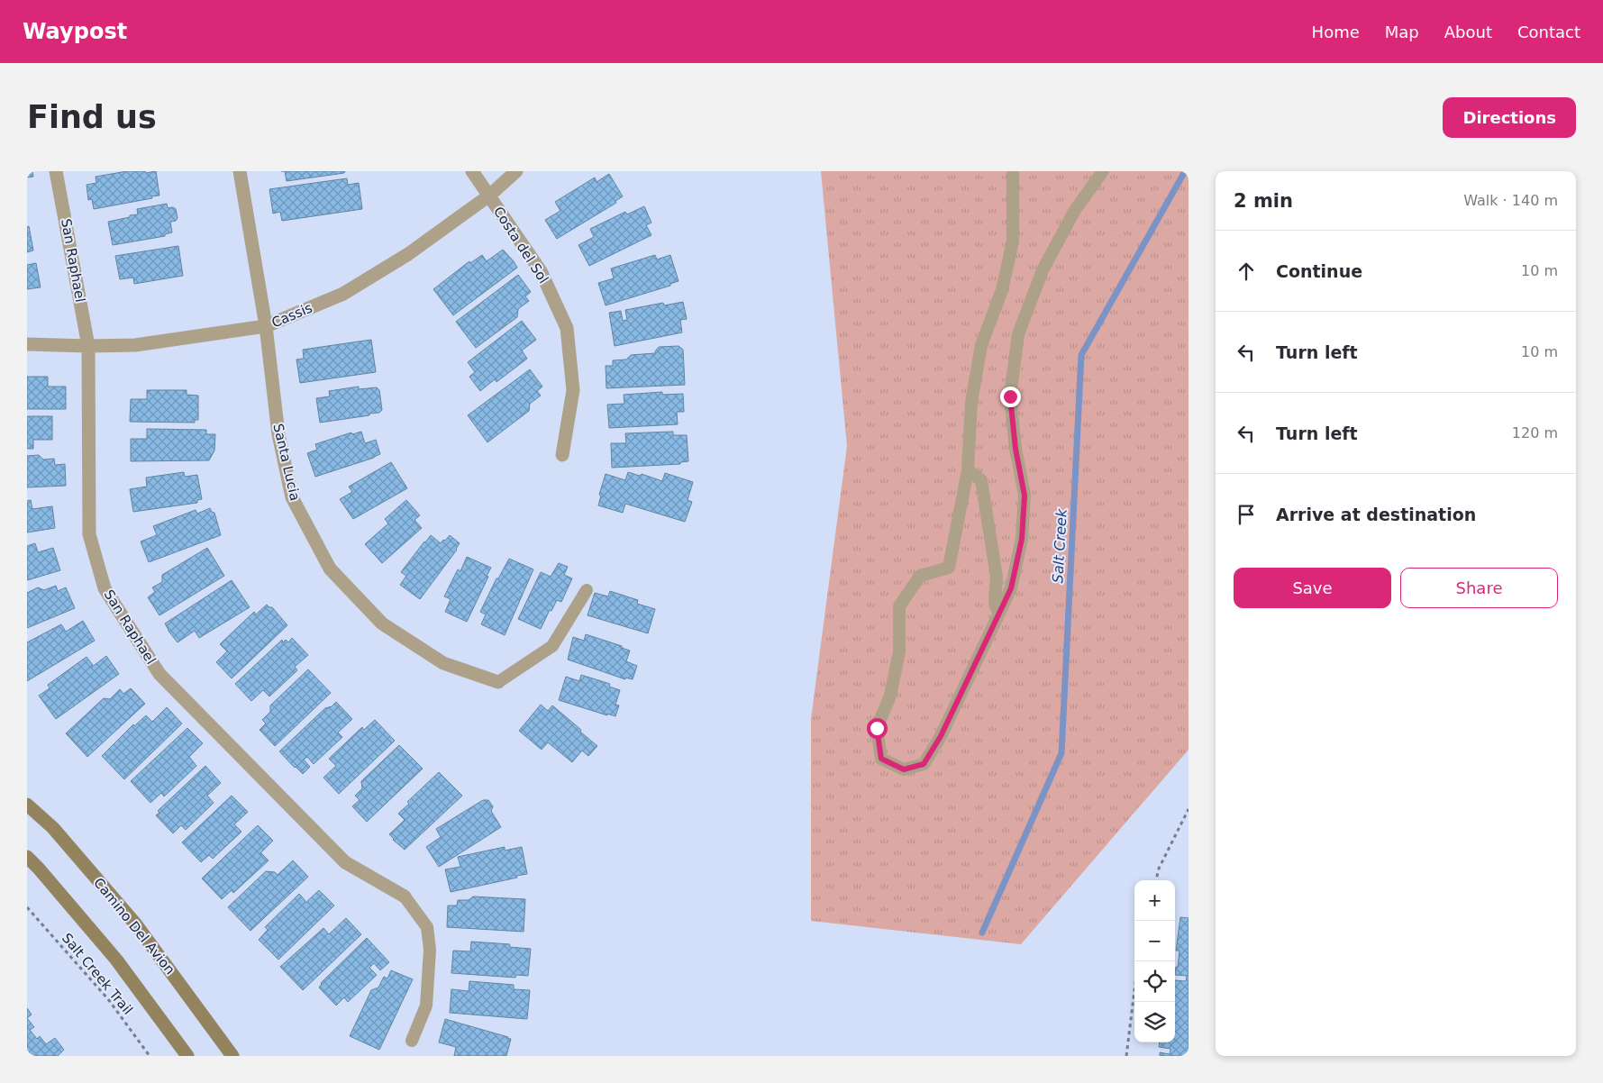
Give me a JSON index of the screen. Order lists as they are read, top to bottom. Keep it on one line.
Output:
{"streets":{"main road":["Camino Del Avion"],"street":["Costa del Sol","San Raphael","Cassis","Santa Lucia"],"path":["Salt Creek Trail"]},"crossings":[["Costa del Sol","Cassis"],["San Raphael","Cassis"],["Cassis","Santa Lucia"]],"water":["Salt Creek"],"page":{"header":"Waypost","nav":["Home","Map","About","Contact"],"buttons":["Directions",["Save","Share"]],"title":"Find us","heading":["2 min","Walk · 140 m"],"list":[["Continue","10 m"],["Turn left","10 m"],["Turn left","120 m"],"Arrive at destination"],"map_buttons":["+","−"]}}
